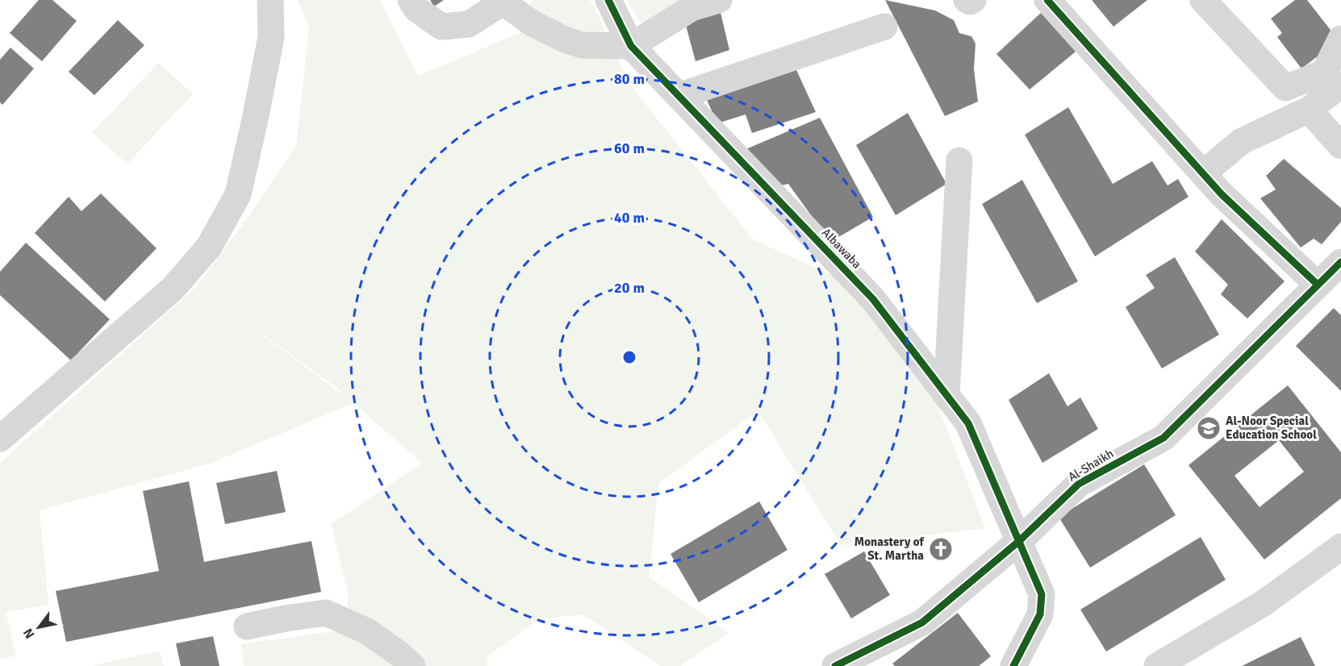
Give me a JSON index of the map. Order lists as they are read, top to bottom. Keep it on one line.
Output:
{"streets":{"street":["Albawaba","Al-Shaikh"]},"crossings":[["Albawaba","Al-Shaikh"]],"places":{"school or university":["Al-Noor Special Education School"],"church":["Monastery of St. Martha"]},"north":"bottom left","rings":["80 m","60 m","40 m","20 m"]}
